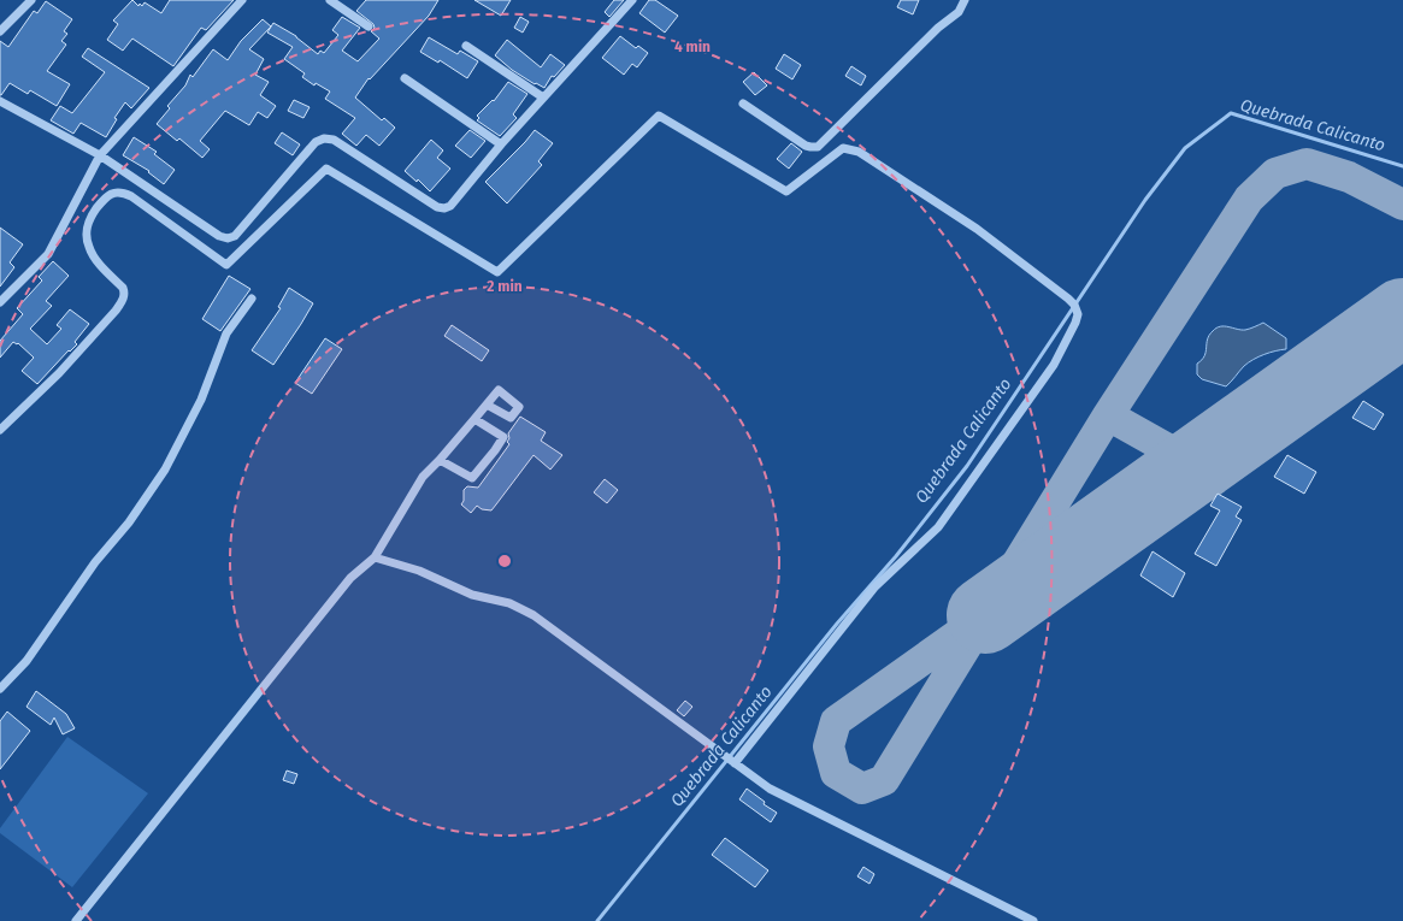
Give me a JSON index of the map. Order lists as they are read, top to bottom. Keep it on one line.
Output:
{"water":["Quebrada Calicanto"],"rings":["4 min","2 min"]}
